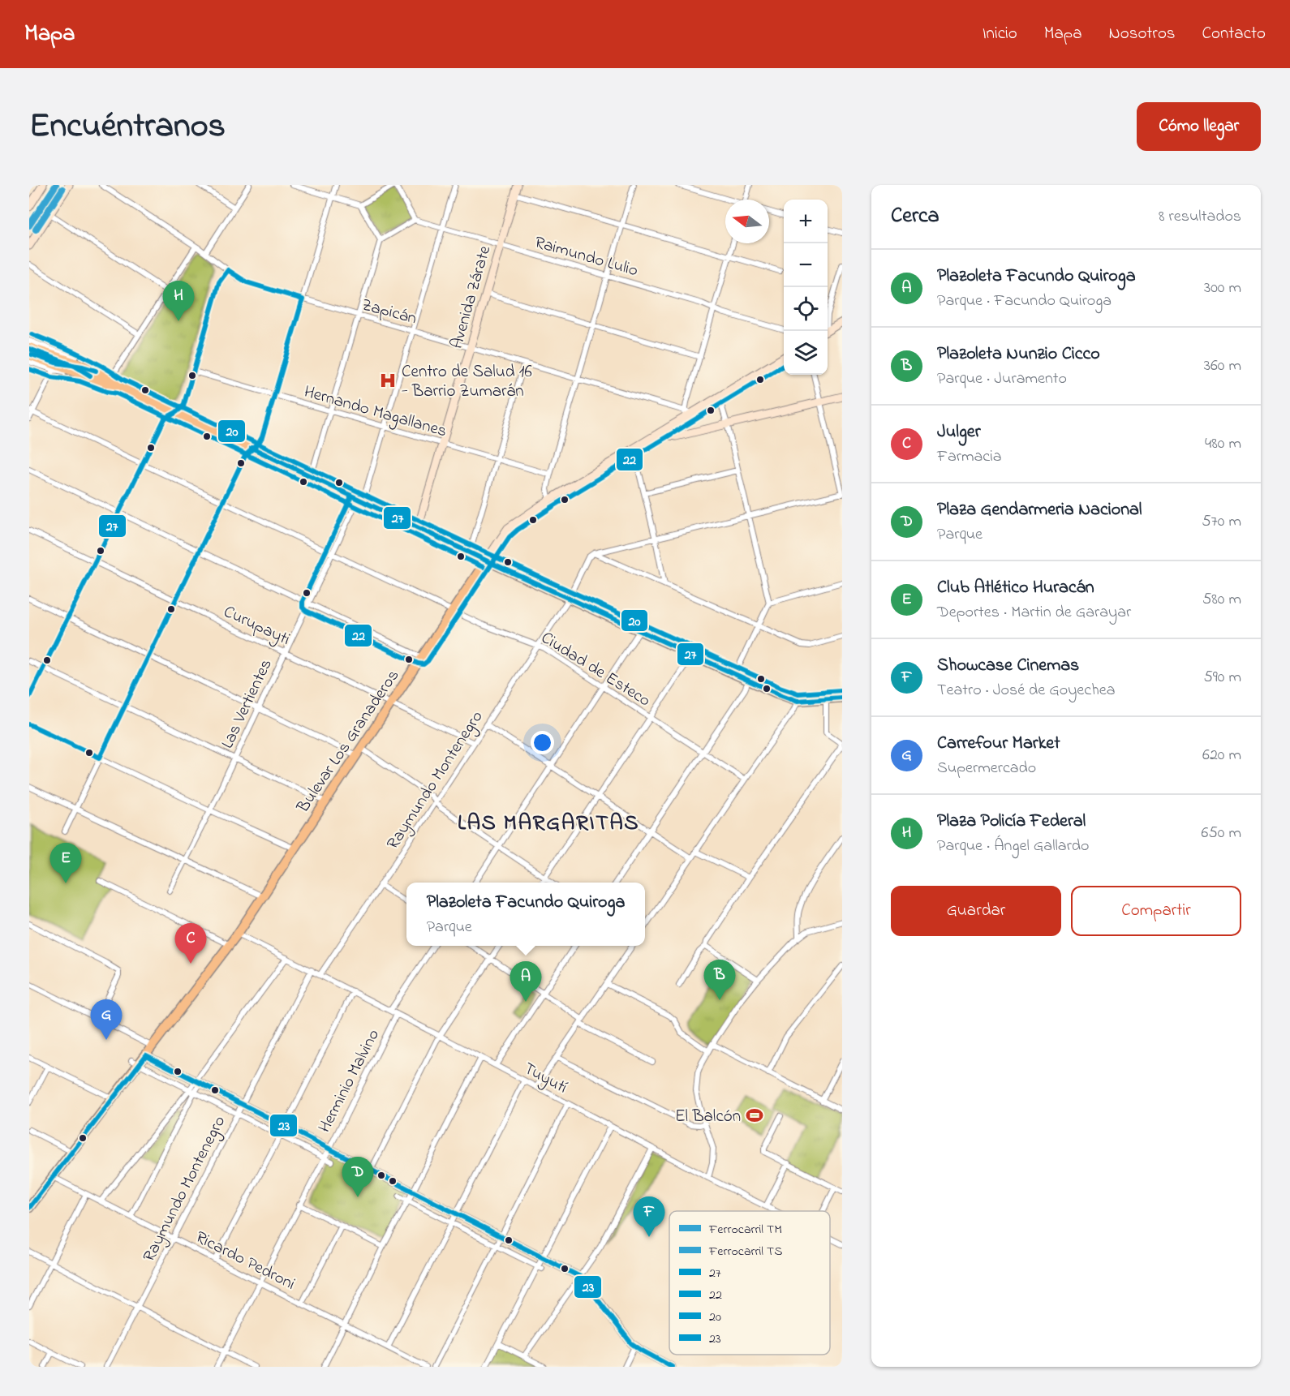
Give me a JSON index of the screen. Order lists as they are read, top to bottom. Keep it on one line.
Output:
{"streets":{"main road":["Avenida Zárate","Bulevar Los Granaderos"],"street":["Raimundo Lulio","Zapicán","Hernando Magallanes","Curupayti","Ciudad de Esteco","Las Vertientes","Raymundo Montenegro","Tuyutí","Herminio Malvino","Ricardo Pedroni"]},"crossings":[["Raimundo Lulio","Avenida Zárate"],["Raimundo Lulio","Las Vertientes"],["Avenida Zárate","Zapicán"],["Avenida Zárate","Hernando Magallanes"],["Zapicán","Las Vertientes"],["Zapicán","Bulevar Los Granaderos"],["Hernando Magallanes","Las Vertientes"],["Curupayti","Las Vertientes"],["Curupayti","Bulevar Los Granaderos"],["Curupayti","Raymundo Montenegro"],["Ciudad de Esteco","Las Vertientes"],["Ciudad de Esteco","Bulevar Los Granaderos"],["Ciudad de Esteco","Raymundo Montenegro"],["Bulevar Los Granaderos","Tuyutí"],["Bulevar Los Granaderos","Ricardo Pedroni"],["Raymundo Montenegro","Tuyutí"],["Raymundo Montenegro","Ricardo Pedroni"],["Tuyutí","Herminio Malvino"],["Herminio Malvino","Ricardo Pedroni"]],"districts":["LAS MARGARITAS"],"places":{"hospital":["Centro de Salud 16 - Barrio Zumarán"],"sports":["El Balcón"]},"lines":["rail line TM","rail line TS","transit line 27","transit line 20","transit line 22","transit line 23"],"legend":["Ferrocarril TM","Ferrocarril TS","27","22","20","23"],"north":"left","page":{"header":"Mapa","nav":["Inicio","Mapa","Nosotros","Contacto"],"title":"Encuéntranos","buttons":["Cómo llegar",["Guardar","Compartir"]],"heading":["Cerca","8 resultados"],"map_buttons":["+","−"],"list":[{"mark":"A","name":"Plazoleta Facundo Quiroga","note":"Parque · Facundo Quiroga","value":"300 m"},{"mark":"B","name":"Plazoleta Nunzio Cicco","note":"Parque · Juramento","value":"360 m"},{"mark":"C","name":"Julger","note":"Farmacia","value":"480 m"},{"mark":"D","name":"Plaza Gendarmeria Nacional","note":"Parque","value":"570 m"},{"mark":"E","name":"Club Atlético Huracán","note":"Deportes · Martin de Garayar","value":"580 m"},{"mark":"F","name":"Showcase Cinemas","note":"Teatro · José de Goyechea","value":"590 m"},{"mark":"G","name":"Carrefour Market","note":"Supermercado","value":"620 m"},{"mark":"H","name":"Plaza Policía Federal","note":"Parque · Ángel Gallardo","value":"650 m"}],"pins":["H","E","C","B","A","G","D","F"],"popup":["Plazoleta Facundo Quiroga","Parque"]}}
